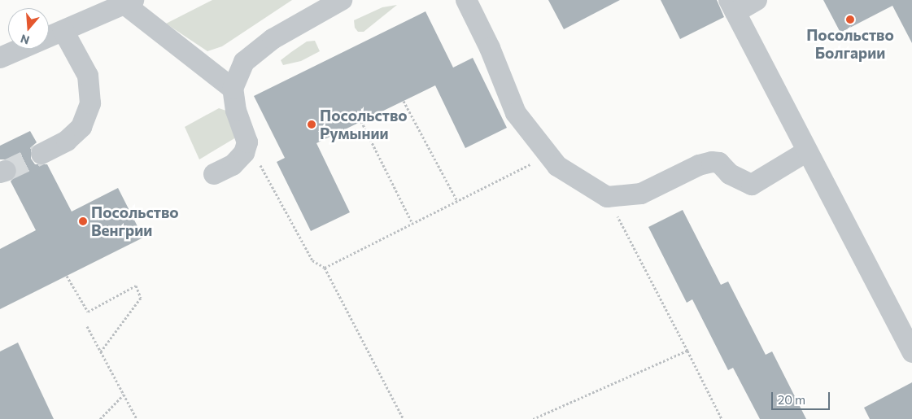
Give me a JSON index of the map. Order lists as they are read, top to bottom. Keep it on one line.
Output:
{"places":["Посольство Болгарии","Посольство Румынии","Посольство Венгрии"],"scale_bar":"20 m","north":"bottom"}
